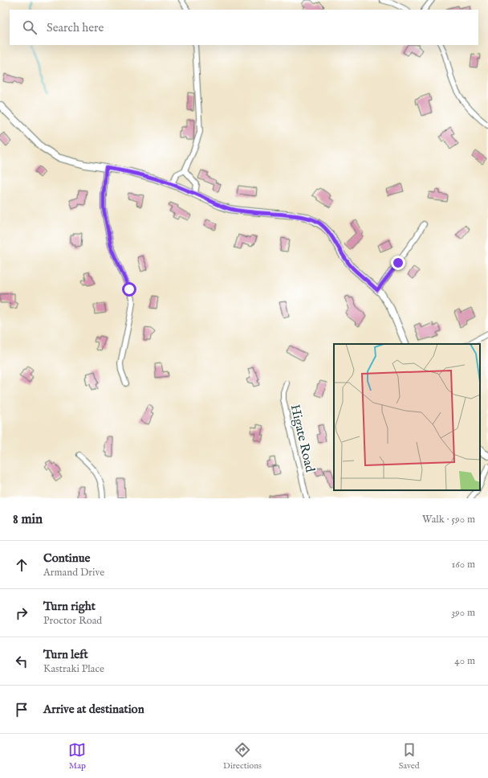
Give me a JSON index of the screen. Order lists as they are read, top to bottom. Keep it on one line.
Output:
{"streets":{"street":["Higate Road"]},"page":{"search":"Search here","heading":["8 min","Walk · 590 m"],"list":[["Continue","Armand Drive","160 m"],["Turn right","Proctor Road","390 m"],["Turn left","Kastraki Place","40 m"],"Arrive at destination"],"nav":["Map","Directions","Saved"]}}
